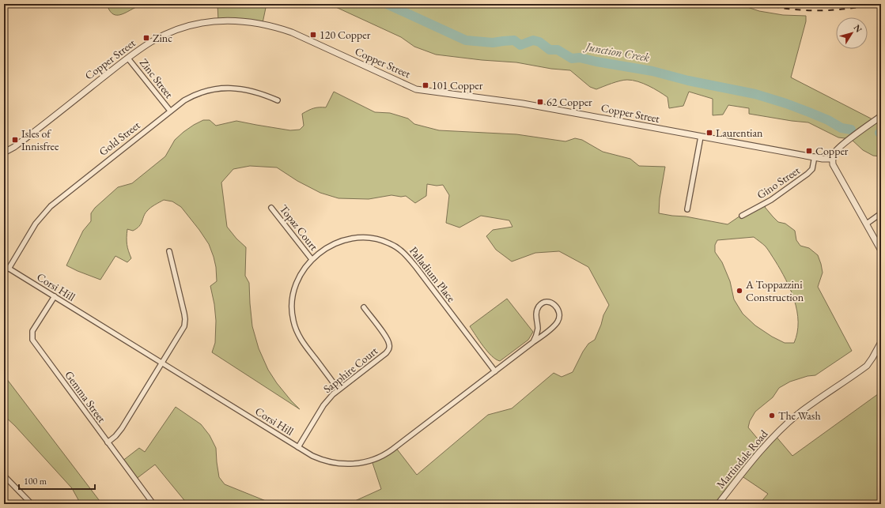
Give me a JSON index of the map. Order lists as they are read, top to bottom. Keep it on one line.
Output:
{"streets":{"street":["Copper Street","Zinc Street","Gold Street","Gino Street","Topaz Court","Palladium Place","Corsi Hill","Sapphire Court","Gemma Street","Martindale Road"]},"crossings":[["Copper Street","Zinc Street"],["Copper Street","Gino Street"],["Zinc Street","Gold Street"],["Gold Street","Corsi Hill"],["Topaz Court","Palladium Place"],["Palladium Place","Corsi Hill"],["Palladium Place","Sapphire Court"],["Corsi Hill","Sapphire Court"],["Corsi Hill","Gemma Street"]],"water":["Junction Creek"],"places":{"transit":["120 Copper","Zinc","101 Copper","62 Copper","Laurentian","Isles of Innisfree","Copper"],"other":["A Toppazzini Construction","The Wash"]},"scale_bar":"100 m","north":"top right"}
